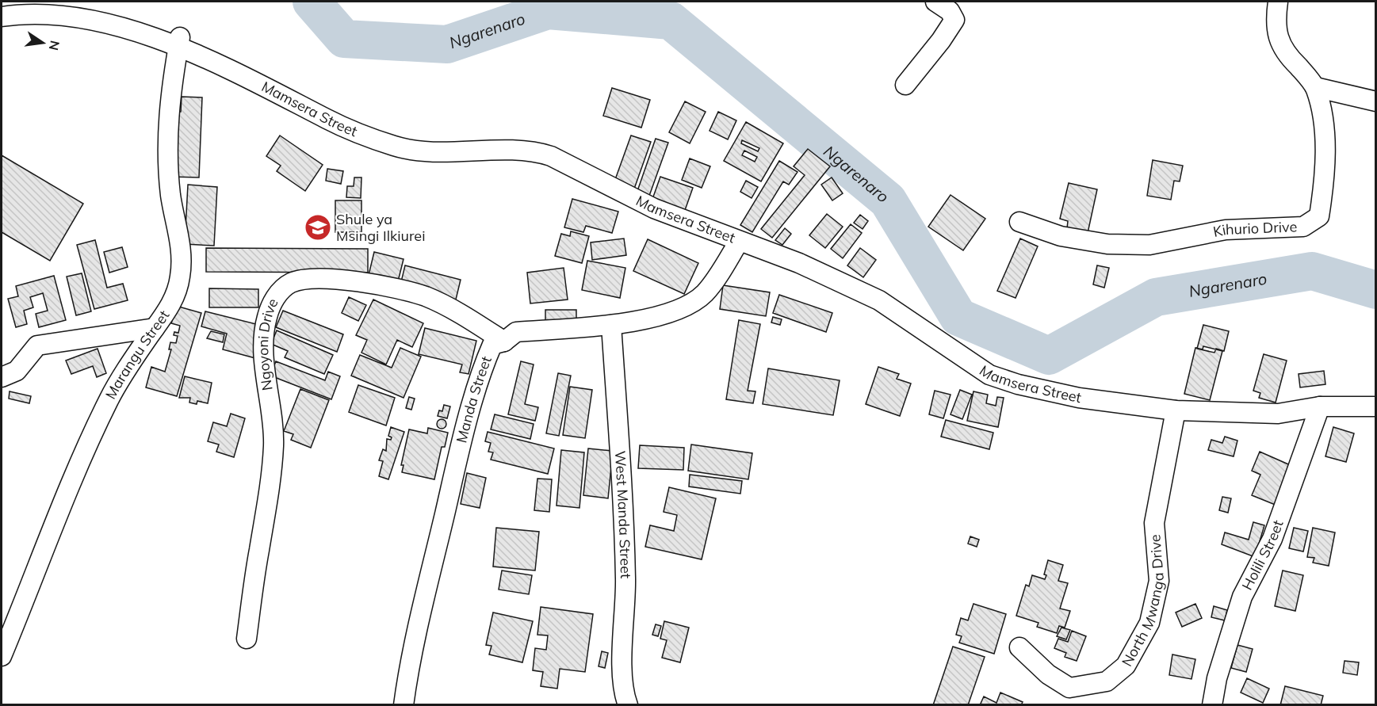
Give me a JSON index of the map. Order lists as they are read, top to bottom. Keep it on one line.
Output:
{"streets":{"street":["Mamsera Street","Kihurio Drive","Ngoyoni Drive","Marangu Street","Manda Street","West Manda Street","Holili Street","North Mwanga Drive"]},"crossings":[["Mamsera Street","Marangu Street"],["Mamsera Street","Manda Street"],["Mamsera Street","Holili Street"],["Mamsera Street","North Mwanga Drive"],["Ngoyoni Drive","Manda Street"],["Manda Street","West Manda Street"]],"water":["Ngarenaro"],"places":{"school or university":["Shule ya Msingi Ilkiurei"]},"north":"right"}
